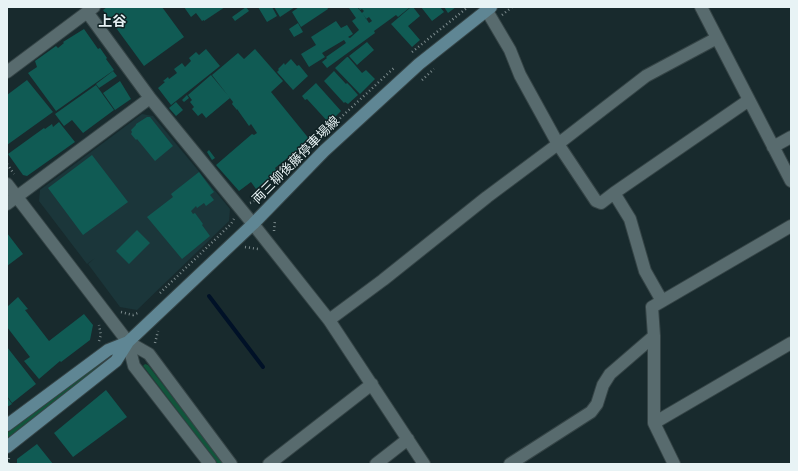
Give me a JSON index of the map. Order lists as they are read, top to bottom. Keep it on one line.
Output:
{"streets":{"main road":["両三柳後藤停車場線"]},"districts":["上谷"]}
